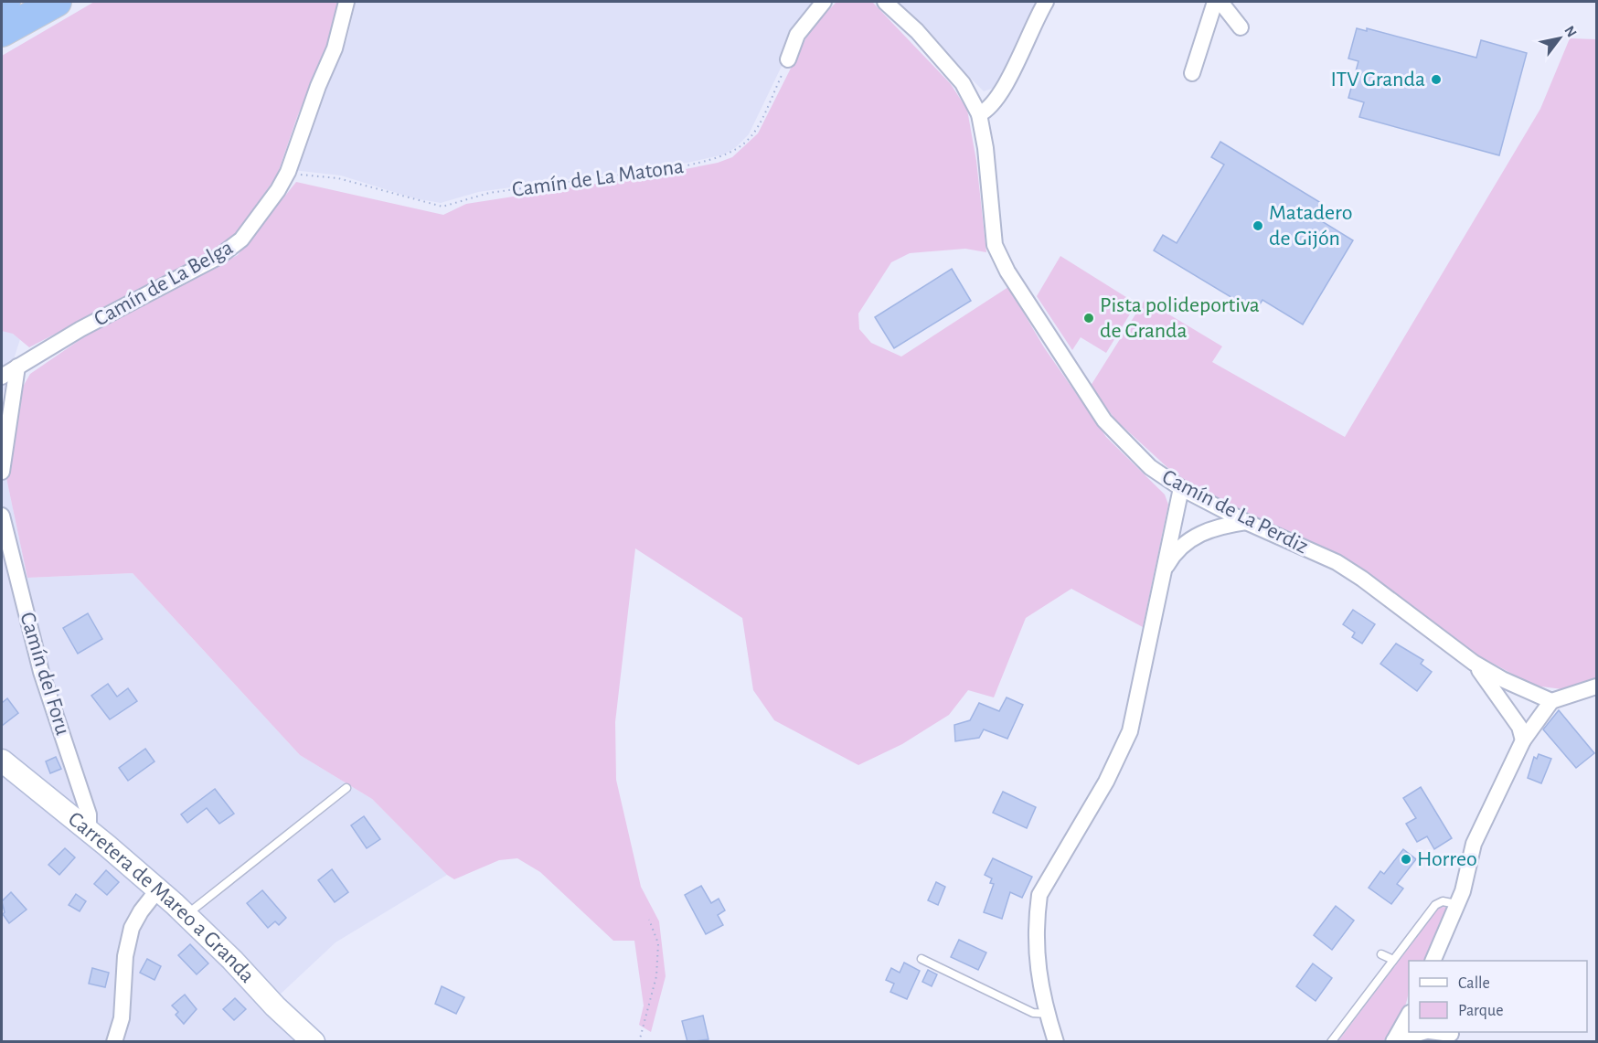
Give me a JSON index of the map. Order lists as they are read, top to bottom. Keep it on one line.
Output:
{"streets":{"street":["Camín de La Belga","Camín de La Perdiz","Camín del Foru","Carretera de Mareo a Granda"],"path":["Camín de La Matona"]},"crossings":[["Camín de La Matona","Camín de La Belga"],["Camín del Foru","Carretera de Mareo a Granda"]],"places":["ITV Granda","Matadero de Gijón","Pista polideportiva de Granda","Horreo"],"legend":["Calle","Parque"],"north":"top right"}
